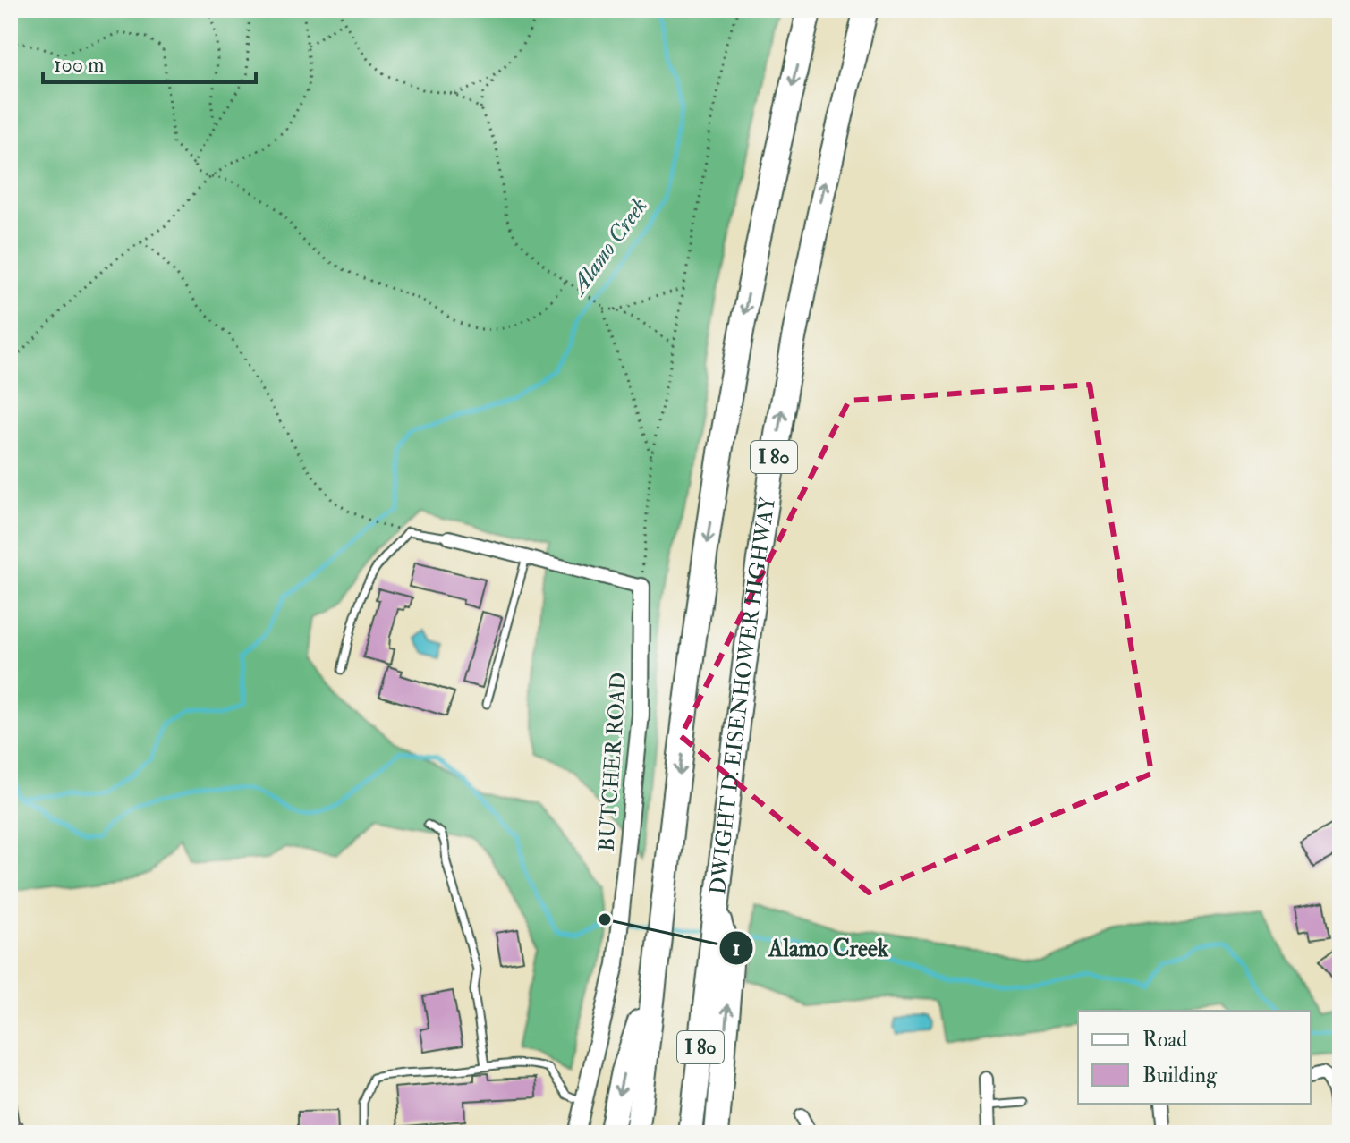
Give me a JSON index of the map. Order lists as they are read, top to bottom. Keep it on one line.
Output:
{"streets":{"highway":["I 80","DWIGHT D. EISENHOWER HIGHWAY"],"street":["BUTCHER ROAD"]},"crossings":[["I 80","DWIGHT D. EISENHOWER HIGHWAY"]],"water":["Alamo Creek"],"places":["Alamo Creek"],"legend":["Road","Building"],"scale_bar":"100 m"}
